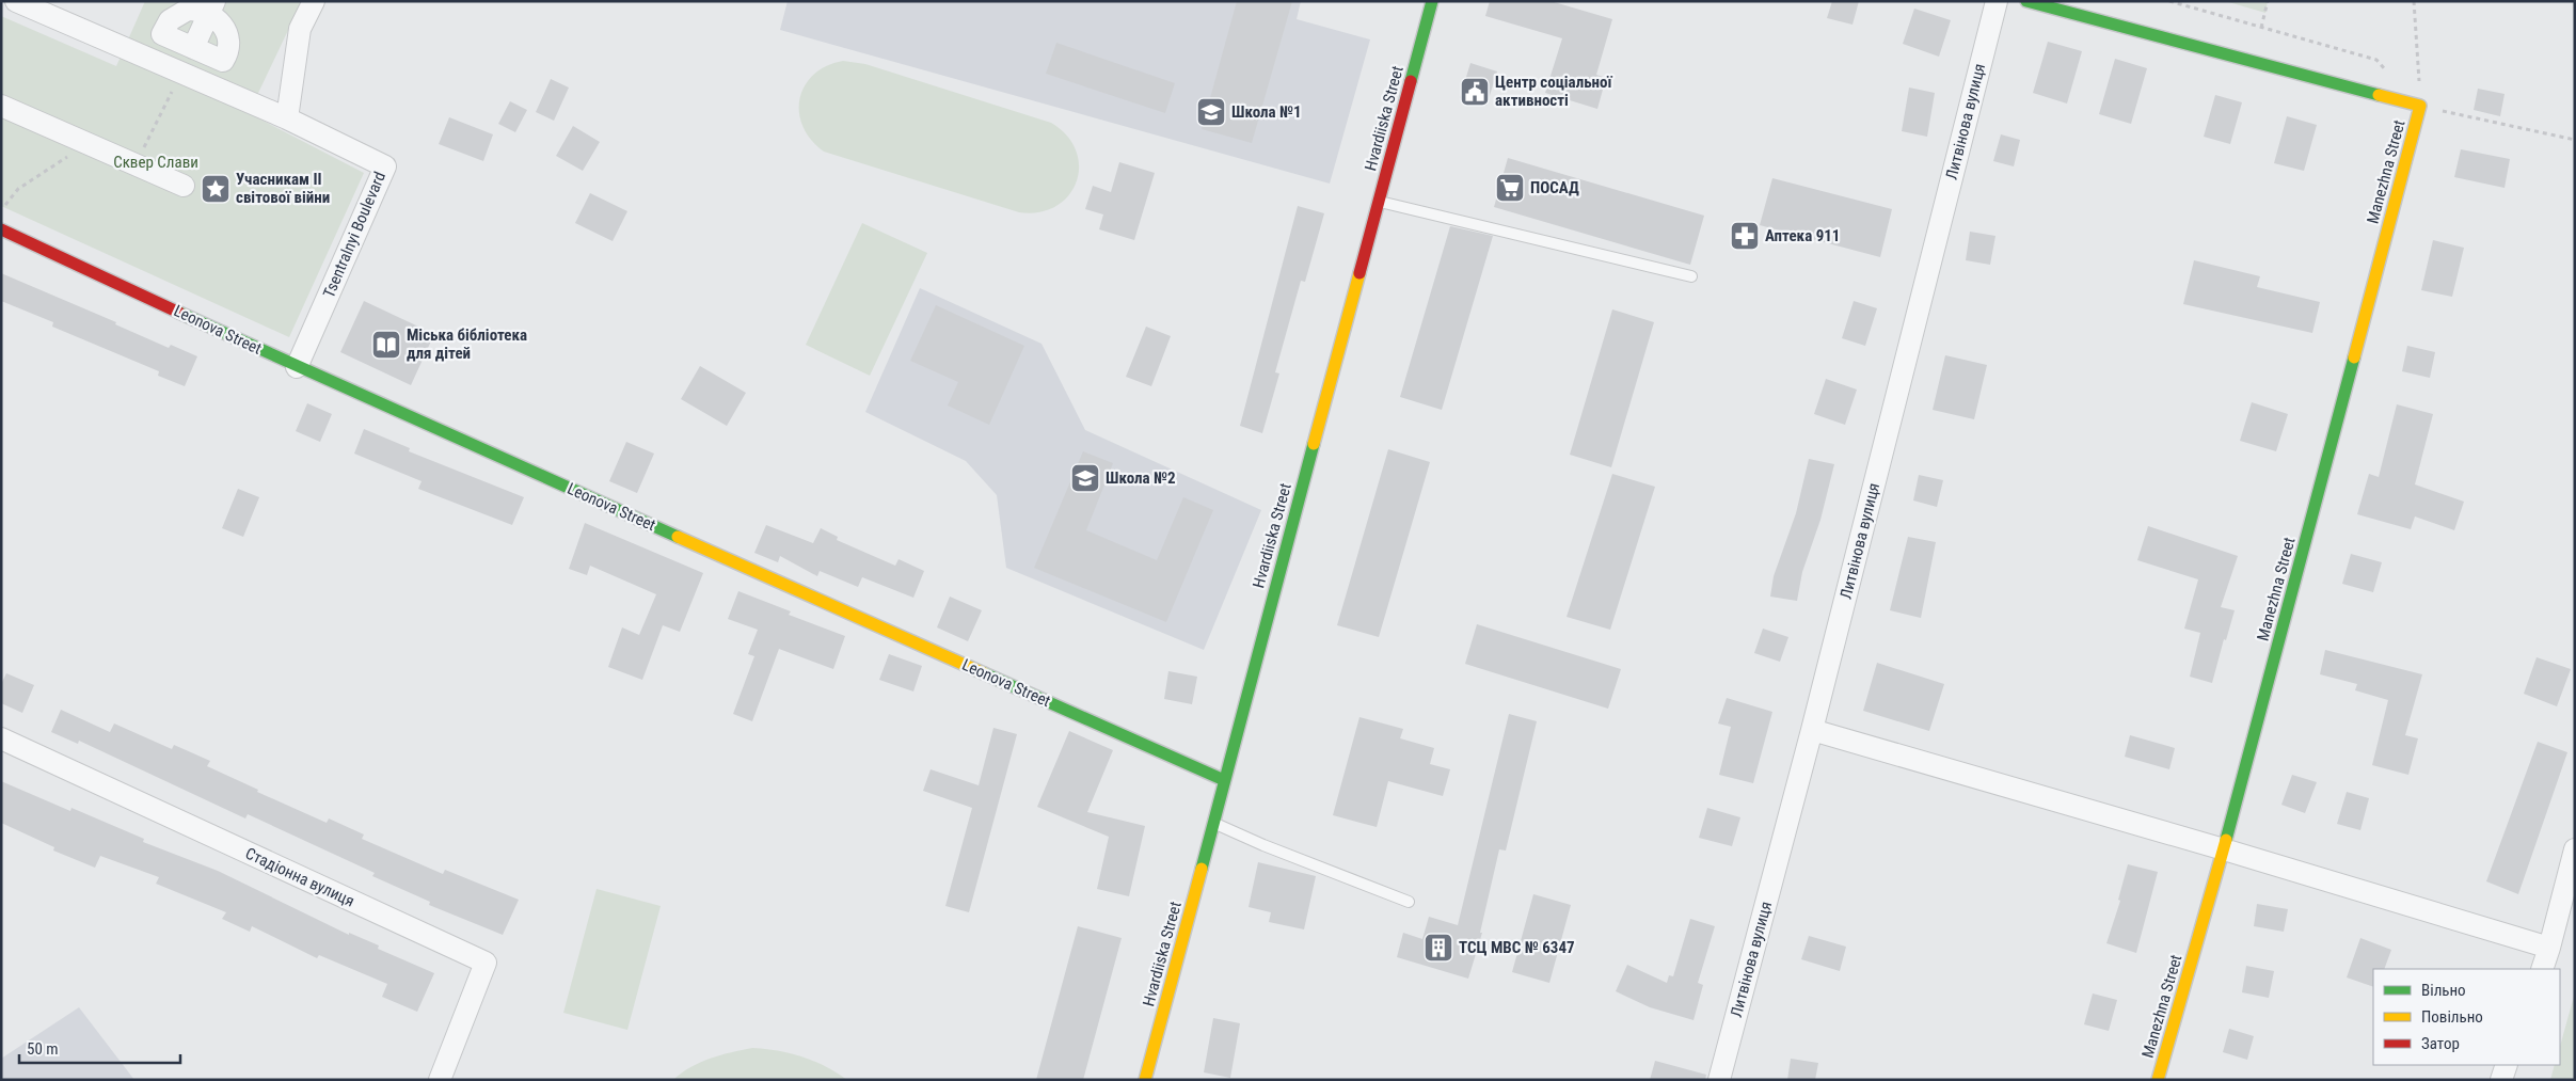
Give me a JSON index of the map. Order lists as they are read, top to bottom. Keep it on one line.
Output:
{"streets":{"street":["Hvardiiska Street","Литвінова вулиця","Manezhna Street","Tsentralnyi Boulevard","Leonova Street","Стадіонна вулиця"]},"crossings":[["Hvardiiska Street","Leonova Street"],["Tsentralnyi Boulevard","Leonova Street"]],"parks":["Сквер Слави"],"places":{"public building":["Центр соціальної активності"],"school or university":["Школа №1","Школа №2"],"supermarket":["ПОСАД"],"place":["Учасникам II світової війни"],"pharmacy":["Аптека 911"],"library":["Міська бібліотека для дітей"],"building":["ТСЦ МВС № 6347"]},"legend":["Вільно","Повільно","Затор"],"scale_bar":"50 m"}
